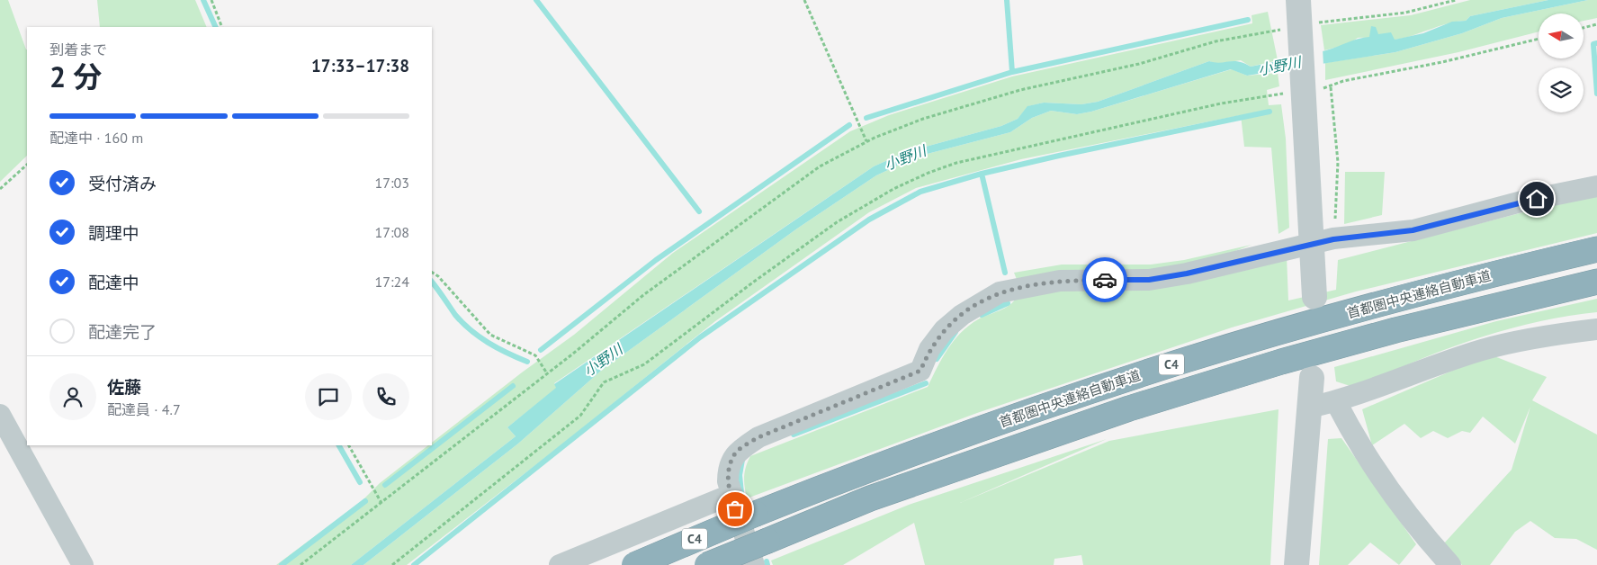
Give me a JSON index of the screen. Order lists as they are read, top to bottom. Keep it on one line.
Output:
{"streets":{"highway":["首都圏中央連絡自動車道","C4"]},"water":["小野川"],"north":"left","page":{"heading":["2 分","到着まで","17:33–17:38"],"panel":["佐藤","配達員 · 4.7"],"bar":"配達中 · 160 m","list":[["受付済み","17:03"],["調理中","17:08"],["配達中","17:24"],"配達完了"]}}
